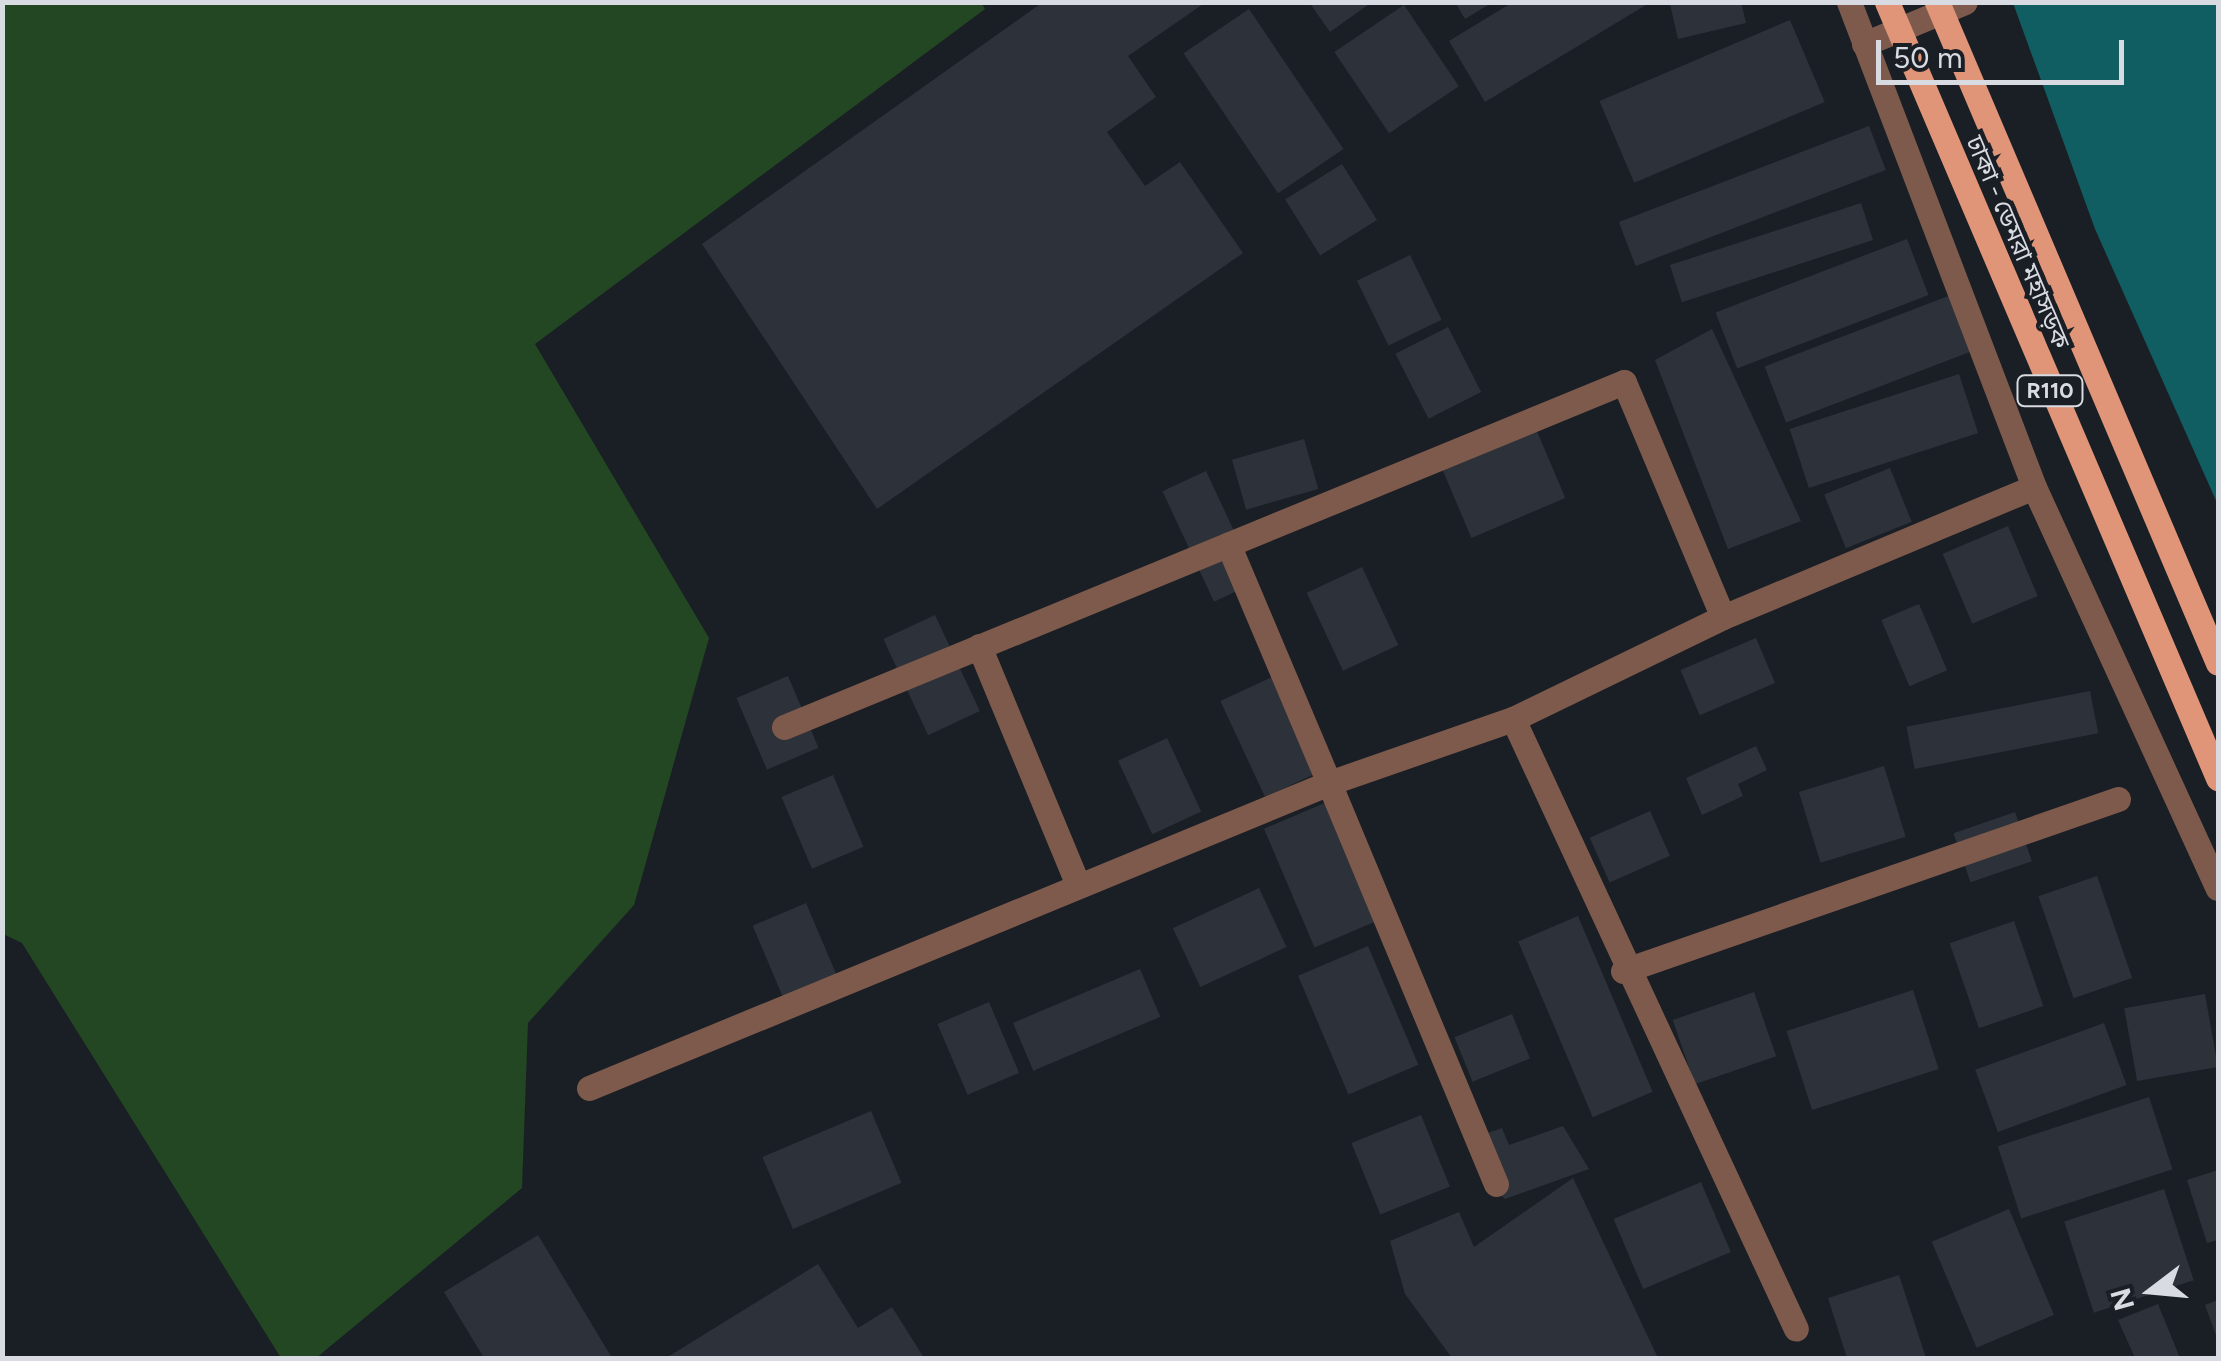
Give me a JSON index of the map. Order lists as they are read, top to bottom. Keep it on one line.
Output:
{"streets":{"main road":["ঢাকা - ডেমরা মহাসড়ক","R110"]},"scale_bar":"50 m","north":"left"}
